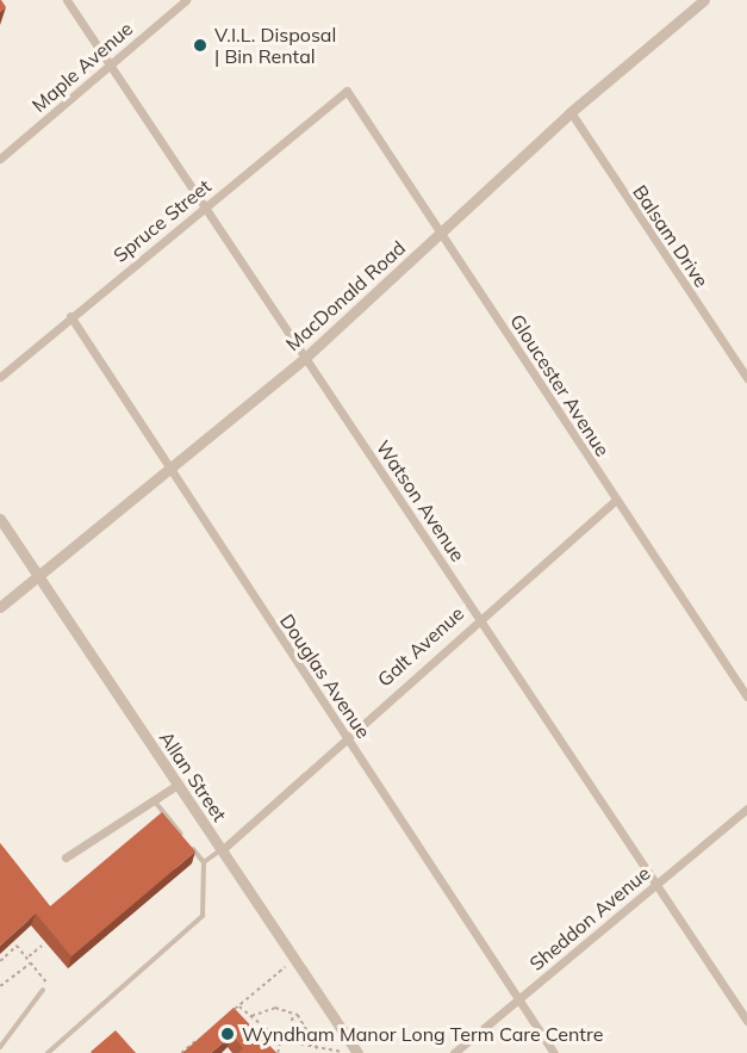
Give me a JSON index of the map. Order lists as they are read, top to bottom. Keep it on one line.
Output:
{"streets":{"street":["Maple Avenue","Spruce Street","Balsam Drive","MacDonald Road","Gloucester Avenue","Watson Avenue","Galt Avenue","Douglas Avenue","Allan Street","Sheddon Avenue"]},"crossings":[["Maple Avenue","Watson Avenue"],["Spruce Street","Gloucester Avenue"],["Spruce Street","Watson Avenue"],["Spruce Street","Douglas Avenue"],["Balsam Drive","MacDonald Road"],["MacDonald Road","Gloucester Avenue"],["MacDonald Road","Watson Avenue"],["MacDonald Road","Douglas Avenue"],["MacDonald Road","Allan Street"],["Gloucester Avenue","Galt Avenue"],["Watson Avenue","Galt Avenue"],["Watson Avenue","Sheddon Avenue"],["Galt Avenue","Douglas Avenue"],["Galt Avenue","Allan Street"],["Douglas Avenue","Sheddon Avenue"]],"places":["V.I.L. Disposal | Bin Rental","Wyndham Manor Long Term Care Centre"]}
